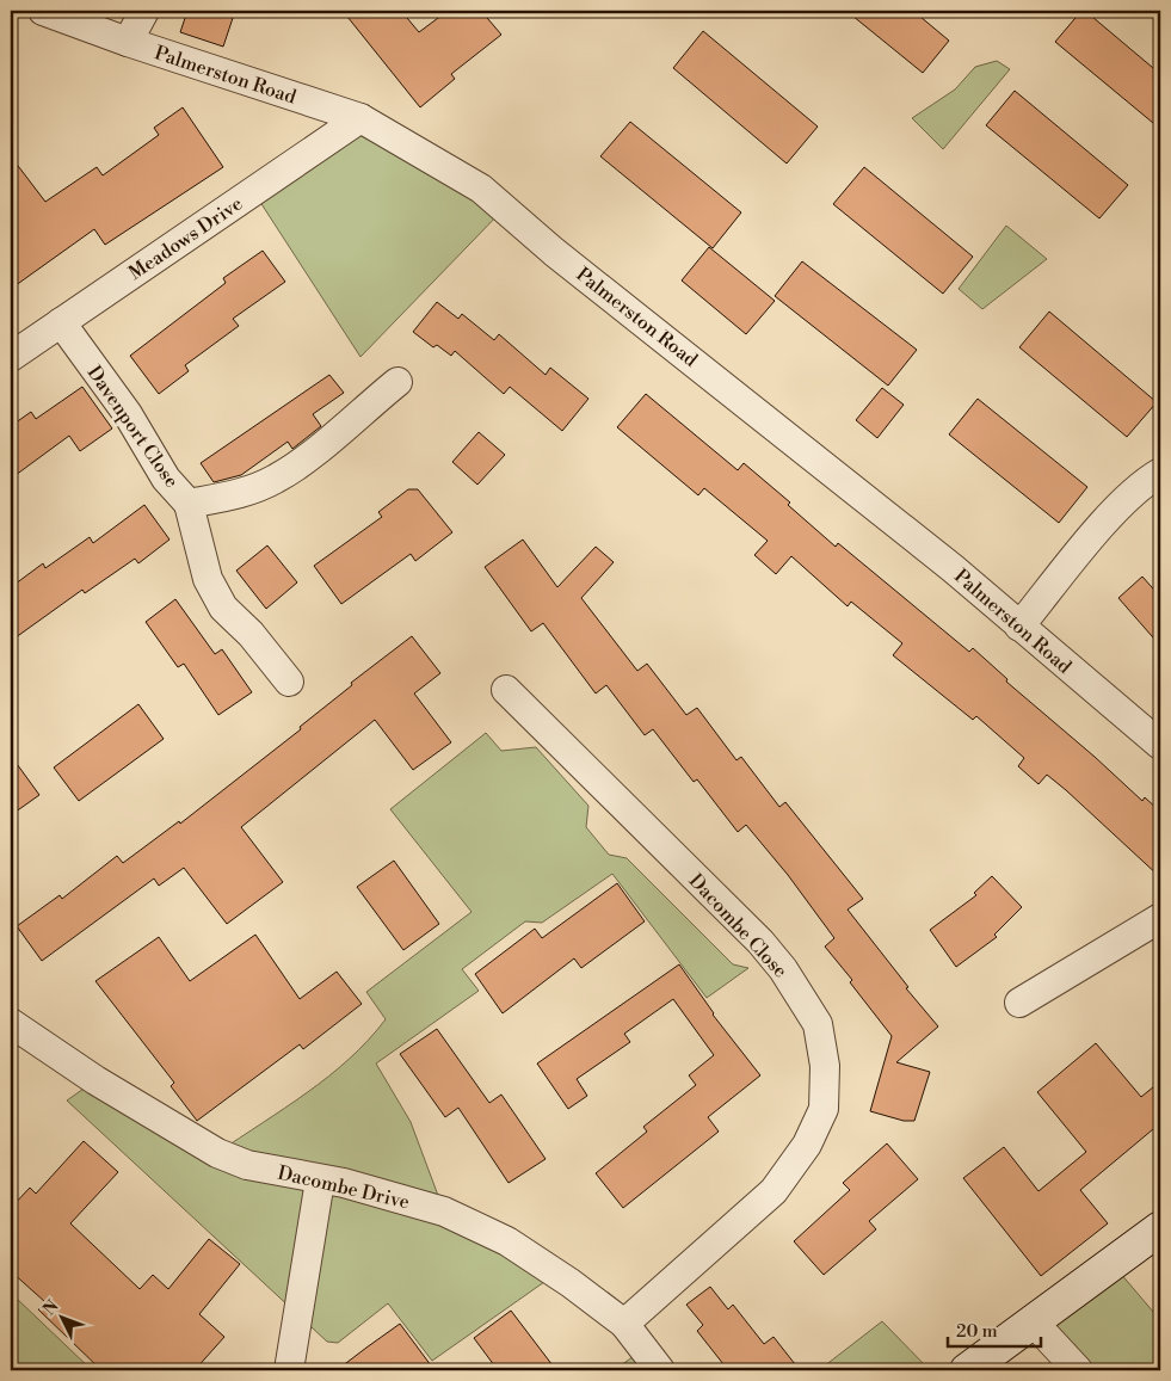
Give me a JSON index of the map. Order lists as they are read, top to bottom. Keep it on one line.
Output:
{"streets":{"street":["Palmerston Road","Meadows Drive","Davenport Close","Dacombe Close","Dacombe Drive"]},"crossings":[["Palmerston Road","Meadows Drive"],["Meadows Drive","Davenport Close"],["Dacombe Close","Dacombe Drive"]],"scale_bar":"20 m","north":"top left"}
